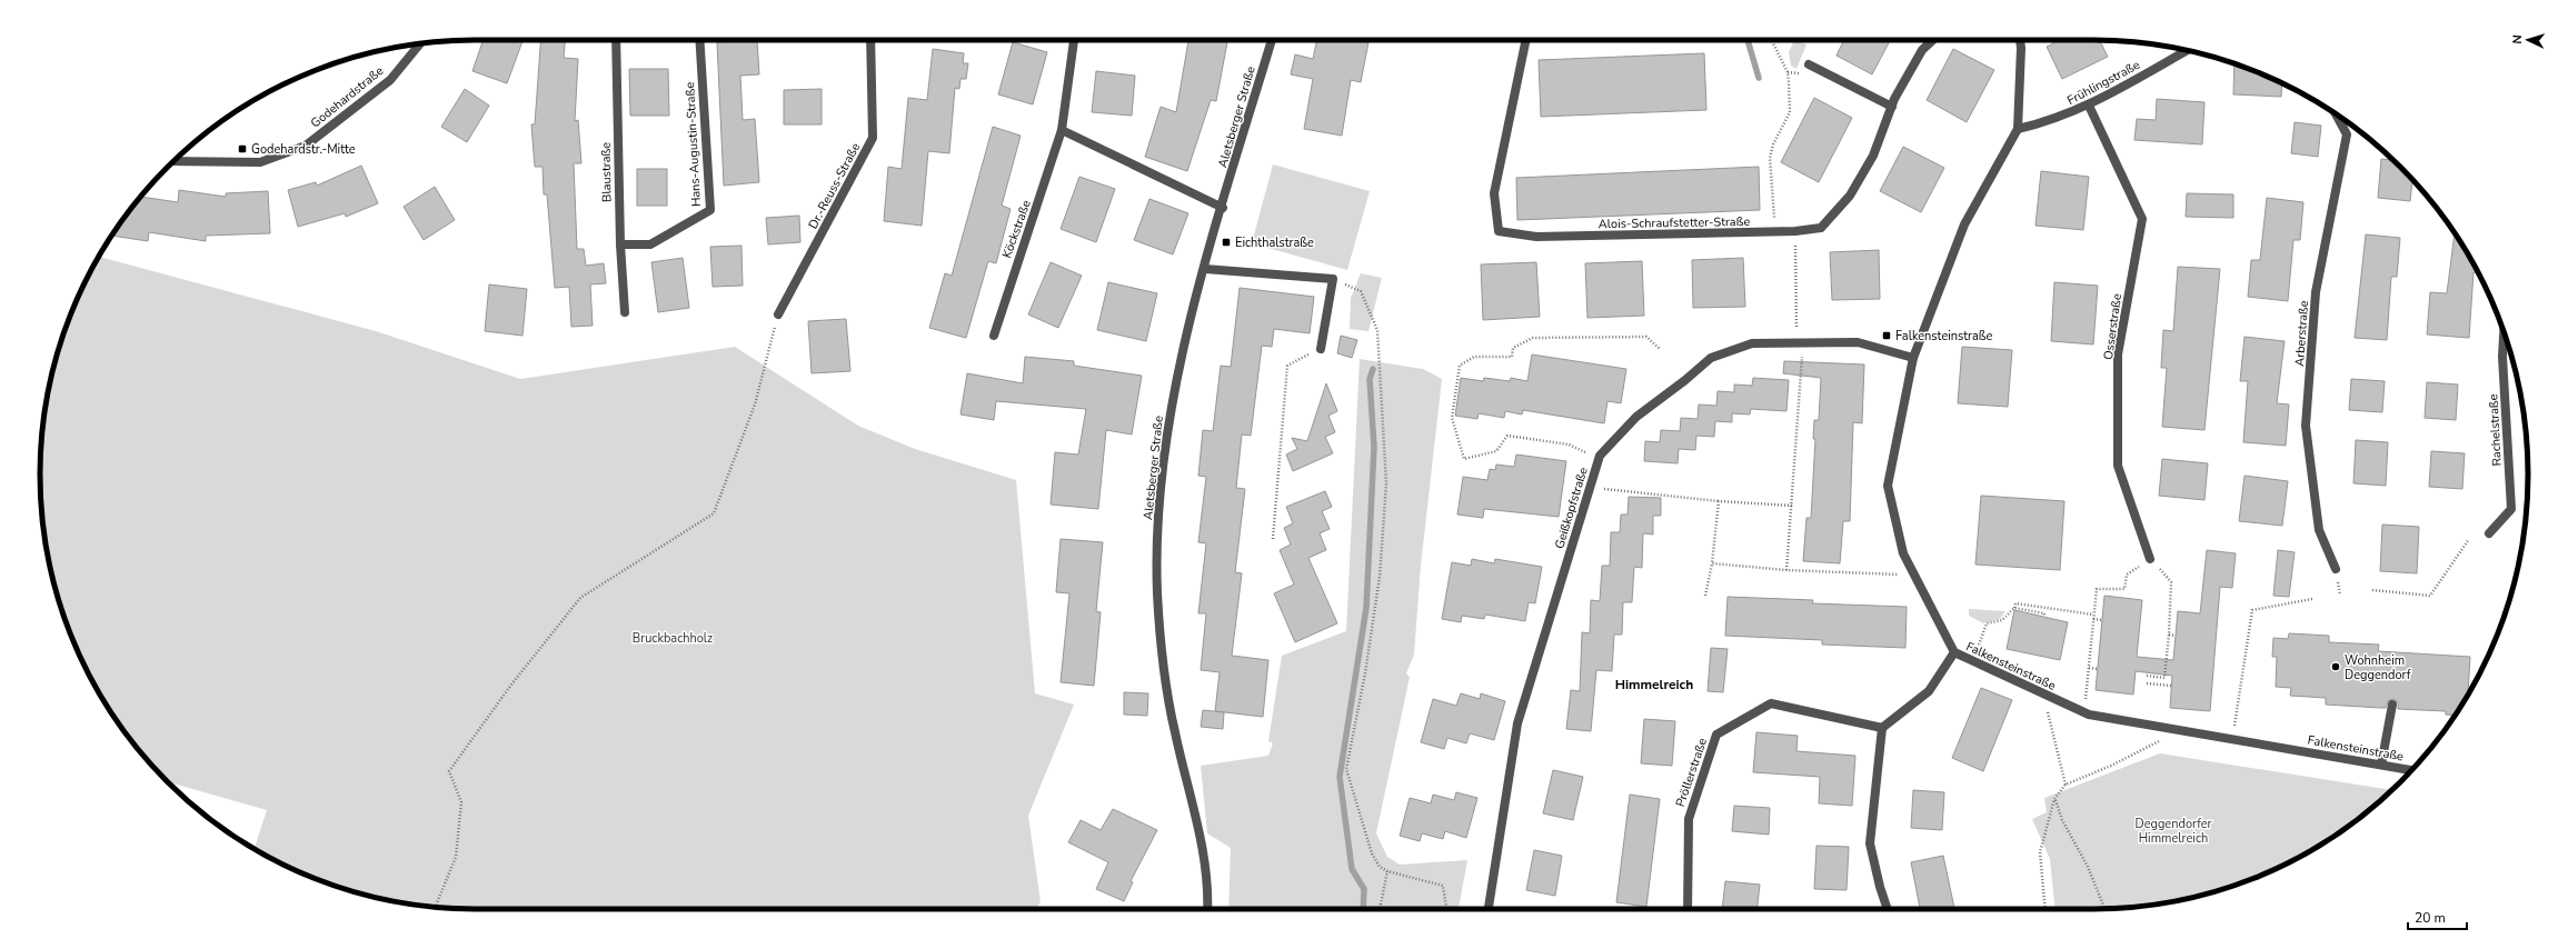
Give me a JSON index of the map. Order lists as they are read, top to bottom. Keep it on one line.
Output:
{"streets":{"street":["Frühlingstraße","Godehardstraße","Aletsberger Straße","Hans-Augustin-Straße","Blaustraße","Dr.-Reuss-Straße","Alois-Schraufstetter-Straße","Köckstraße","Osserstraße","Arberstraße","Rachelstraße","Geißkopfstraße","Falkensteinstraße","Pröllerstraße"]},"crossings":[["Frühlingstraße","Osserstraße"],["Frühlingstraße","Falkensteinstraße"],["Hans-Augustin-Straße","Blaustraße"],["Geißkopfstraße","Falkensteinstraße"]],"districts":["Himmelreich"],"parks":["Bruckbachholz","Deggendorfer Himmelreich"],"places":{"transit":["Godehardstr.-Mitte","Eichthalstraße","Falkensteinstraße"],"other":["Wohnheim Deggendorf"]},"scale_bar":"20 m","north":"left"}
